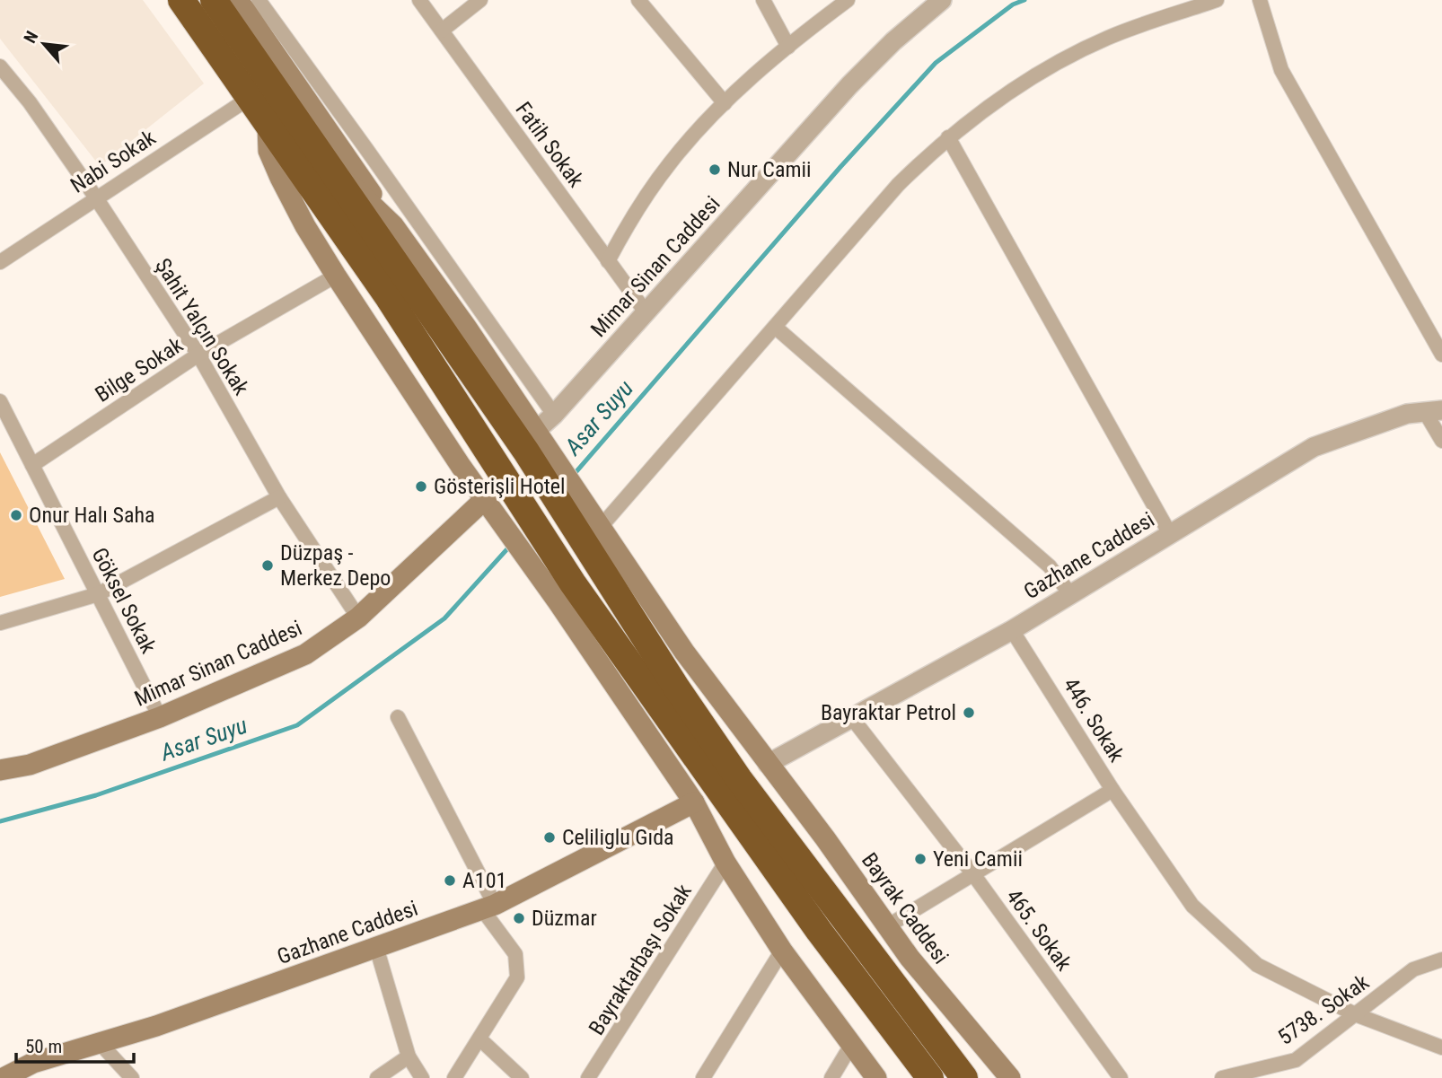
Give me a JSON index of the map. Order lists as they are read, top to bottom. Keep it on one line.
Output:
{"streets":{"main road":["Mimar Sinan Caddesi","Gazhane Caddesi","Bayrak Caddesi"],"street":["Fatih Sokak","Nabi Sokak","Şahit Yalçın Sokak","Bilge Sokak","Göksel Sokak","446. Sokak","465. Sokak","Bayraktarbaşı Sokak","5738. Sokak"]},"crossings":[["Fatih Sokak","Mimar Sinan Caddesi"],["Nabi Sokak","Şahit Yalçın Sokak"],["Mimar Sinan Caddesi","Şahit Yalçın Sokak"],["Mimar Sinan Caddesi","Göksel Sokak"],["Mimar Sinan Caddesi","Bayrak Caddesi"],["Şahit Yalçın Sokak","Bilge Sokak"],["Bilge Sokak","Göksel Sokak"],["Gazhane Caddesi","446. Sokak"],["Gazhane Caddesi","Bayrak Caddesi"],["Gazhane Caddesi","465. Sokak"],["446. Sokak","Bayrak Caddesi"],["446. Sokak","465. Sokak"]],"water":["Asar Suyu"],"places":["Nur Camii","Gösterişli Hotel","Onur Halı Saha","Düzpaş - Merkez Depo","Bayraktar Petrol","Celiliglu Gıda","Yeni Camii","A101","Düzmar"],"scale_bar":"50 m","north":"top left"}
